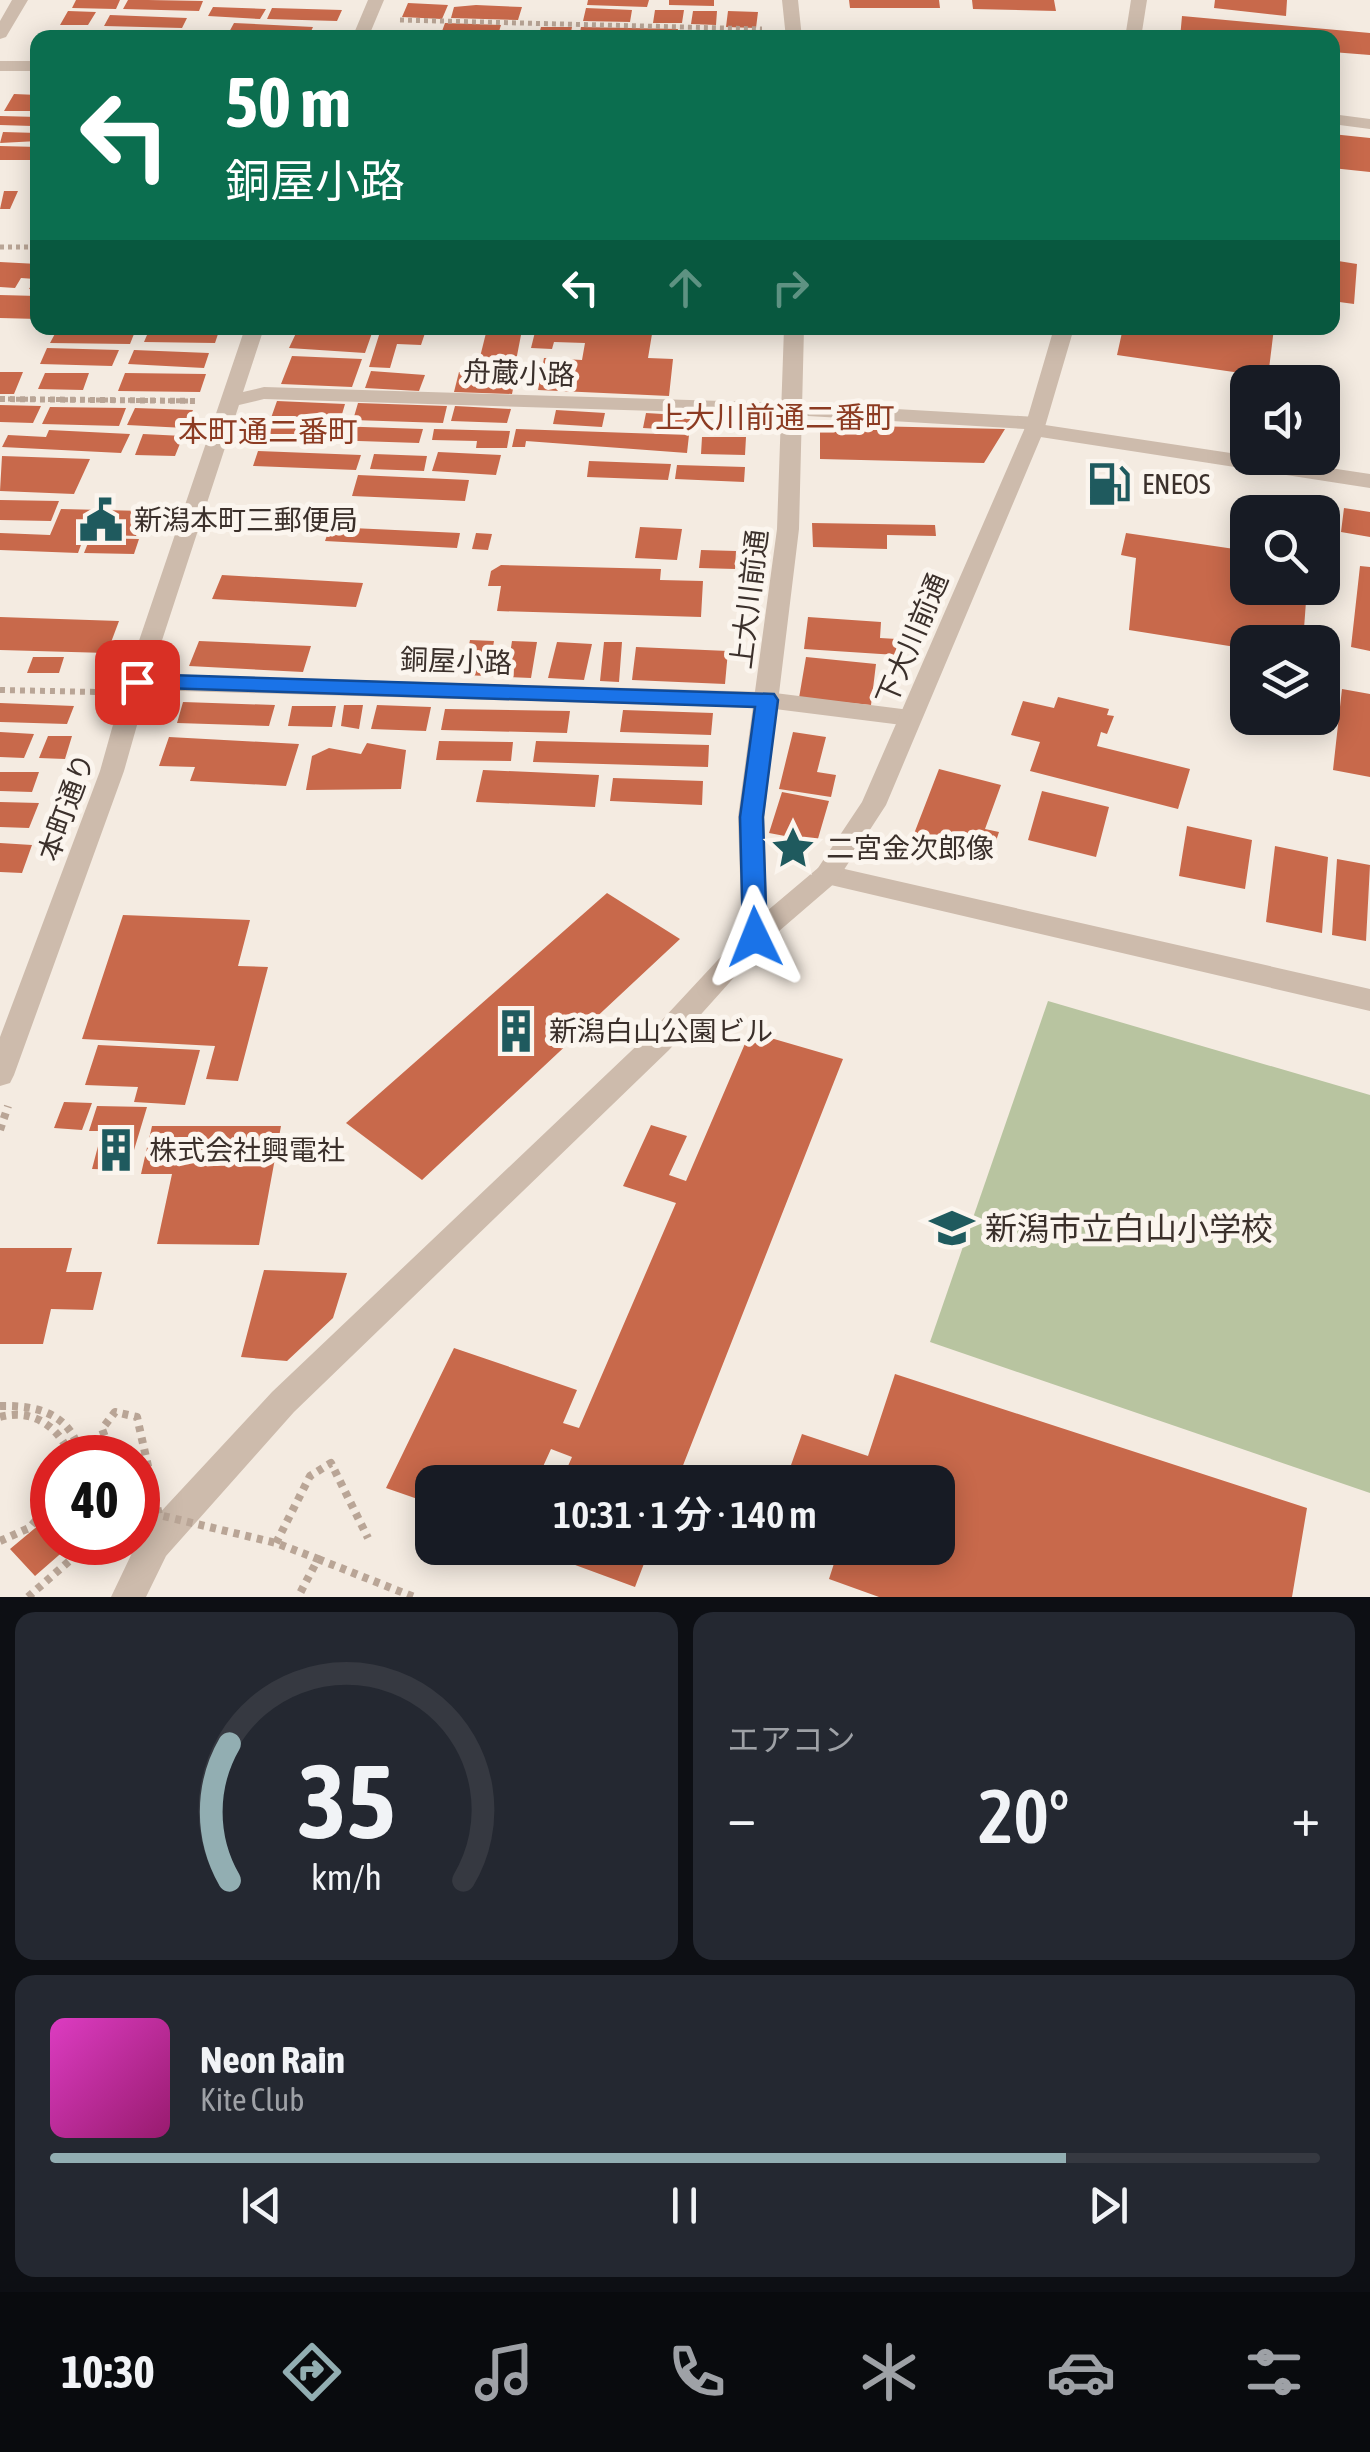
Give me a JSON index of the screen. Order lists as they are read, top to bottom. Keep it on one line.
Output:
{"streets":{"street":["舟蔵小路","上大川前通","下大川前通","銅屋小路","本町通り"]},"crossings":[["舟蔵小路","上大川前通"],["舟蔵小路","下大川前通"],["舟蔵小路","本町通り"],["上大川前通","下大川前通"],["上大川前通","銅屋小路"],["下大川前通","銅屋小路"],["銅屋小路","本町通り"]],"districts":["上大川前通二番町","本町通二番町"],"places":{"fuel station":["ENEOS"],"public building":["新潟本町三郵便局"],"place":["二宮金次郎像"],"building":["新潟白山公園ビル","株式会社興電社"],"school or university":["新潟市立白山小学校"]},"page":{"turn":["50 m","銅屋小路"],"limit":"40","trip":"10:31 · 1 分 · 140 m","tile":"エアコン","heat":["−","20°","+"],"song":["Neon Rain","Kite Club"],"tabs":"10:30","gauge":["35","km/h"]}}
